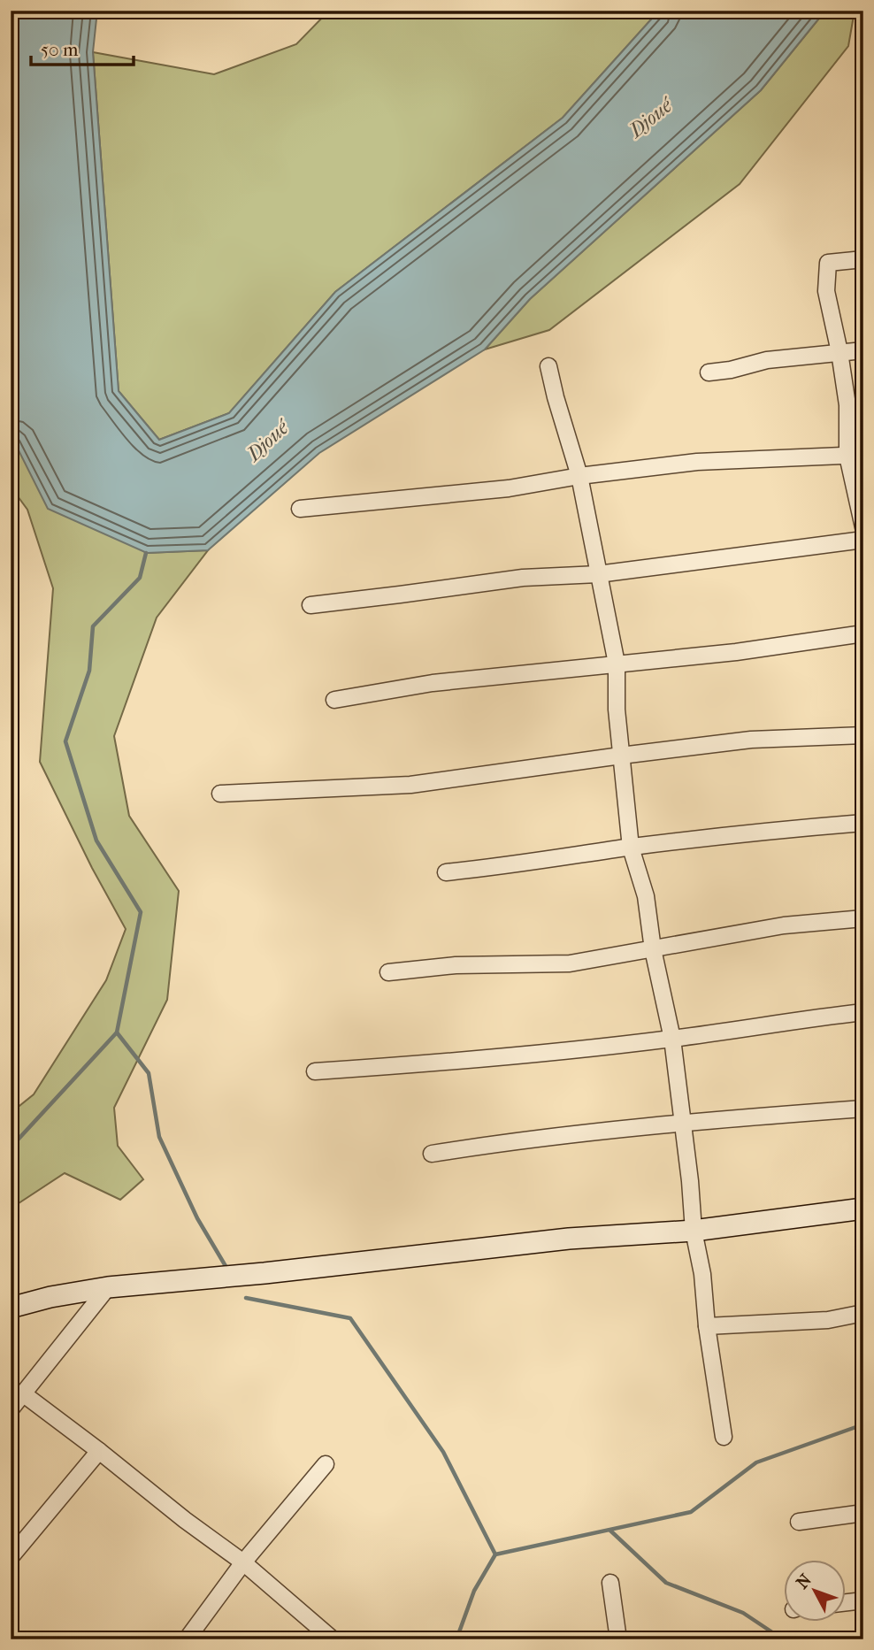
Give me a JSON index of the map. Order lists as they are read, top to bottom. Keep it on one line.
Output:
{"water":["Djoué"],"scale_bar":"50 m","north":"top left"}
